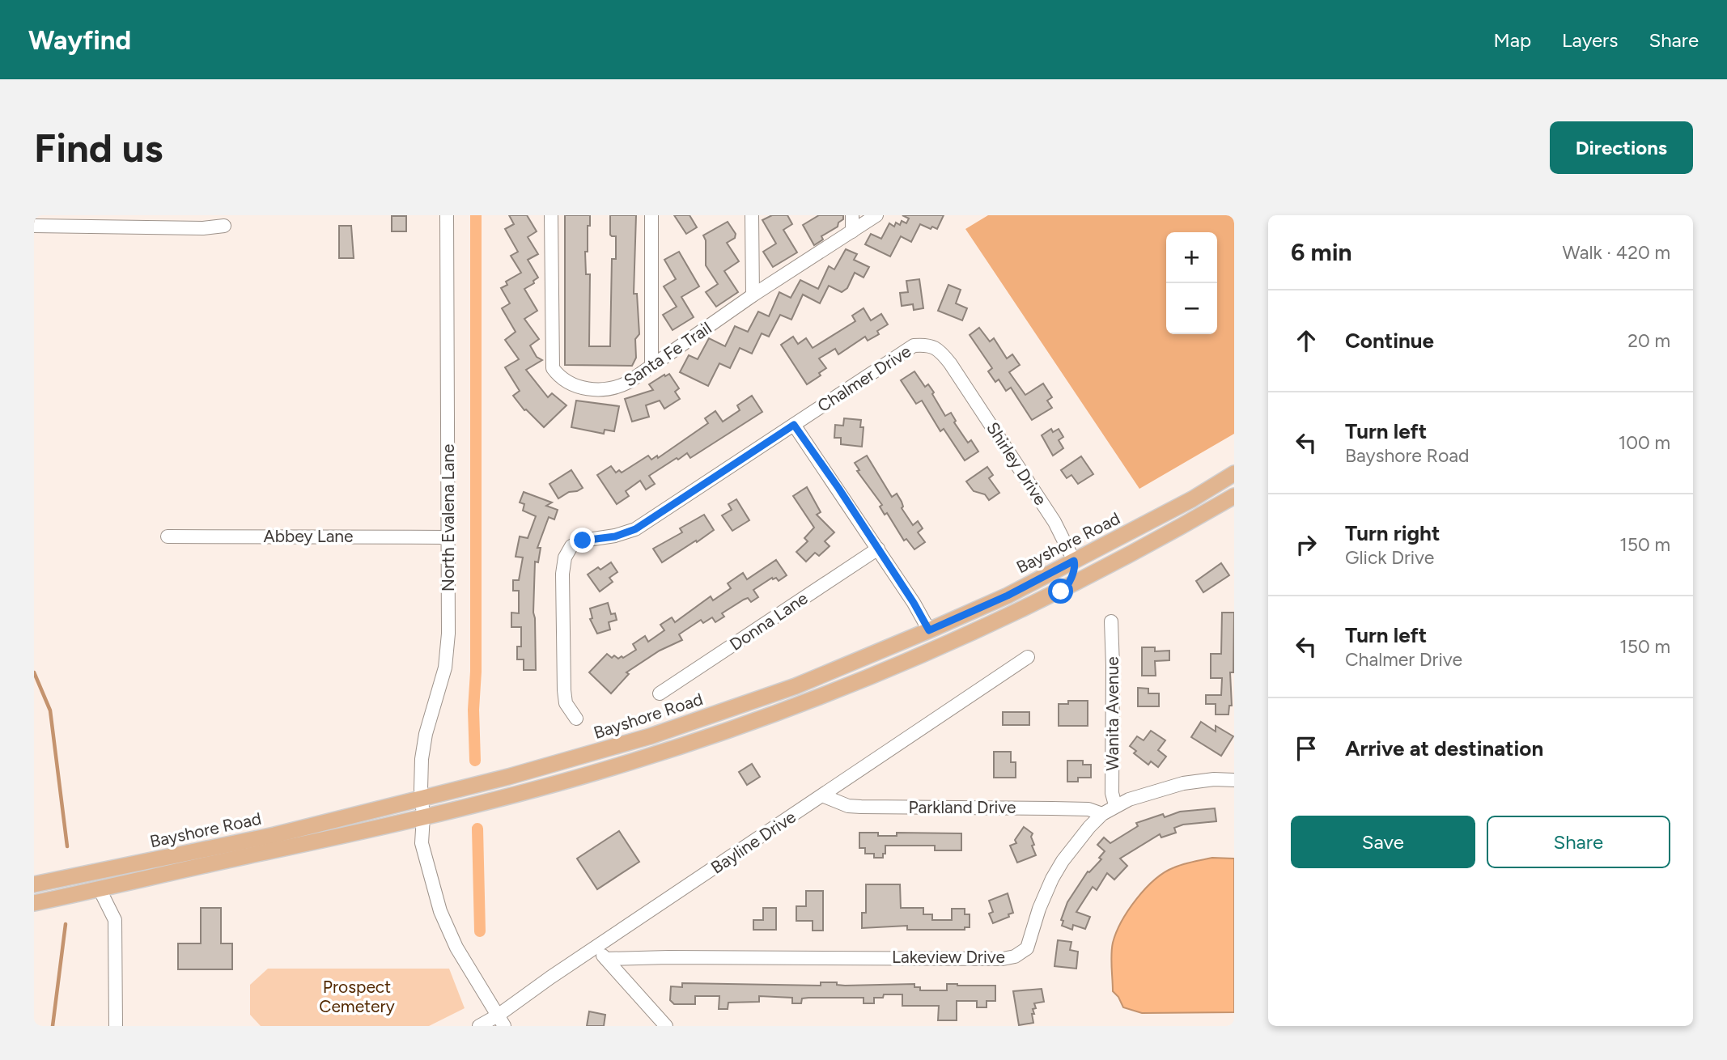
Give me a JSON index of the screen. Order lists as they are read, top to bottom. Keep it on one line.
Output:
{"streets":{"main road":["Bayshore Road"],"street":["Santa Fe Trail","Chalmer Drive","Shirley Drive","North Evalena Lane","Abbey Lane","Donna Lane","Wanita Avenue","Parkland Drive","Bayline Drive","Lakeview Drive"]},"crossings":[["Chalmer Drive","Shirley Drive"],["Shirley Drive","Bayshore Road"],["North Evalena Lane","Abbey Lane"],["North Evalena Lane","Bayshore Road"],["North Evalena Lane","Bayline Drive"],["Wanita Avenue","Lakeview Drive"],["Parkland Drive","Bayline Drive"],["Parkland Drive","Lakeview Drive"]],"parks":["Prospect Cemetery"],"page":{"header":"Wayfind","nav":["Map","Layers","Share"],"buttons":["Directions",["Save","Share"]],"title":"Find us","heading":["6 min","Walk · 420 m"],"map_buttons":["+","−"],"list":[["Continue","20 m"],["Turn left","Bayshore Road","100 m"],["Turn right","Glick Drive","150 m"],["Turn left","Chalmer Drive","150 m"],"Arrive at destination"]}}
